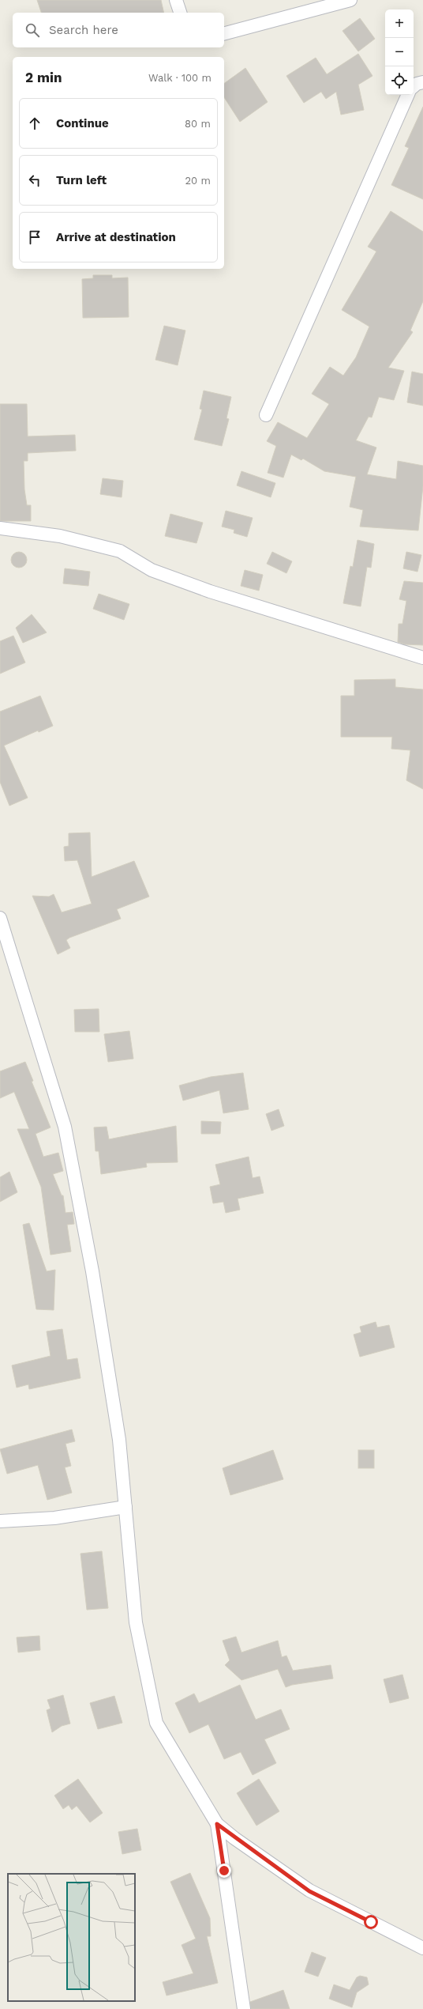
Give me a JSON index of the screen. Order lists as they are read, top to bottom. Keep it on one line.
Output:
{"page":{"map_buttons":["+","−"],"search":"Search here","heading":["2 min","Walk · 100 m"],"list":[["Continue","80 m"],["Turn left","20 m"],"Arrive at destination"]}}
